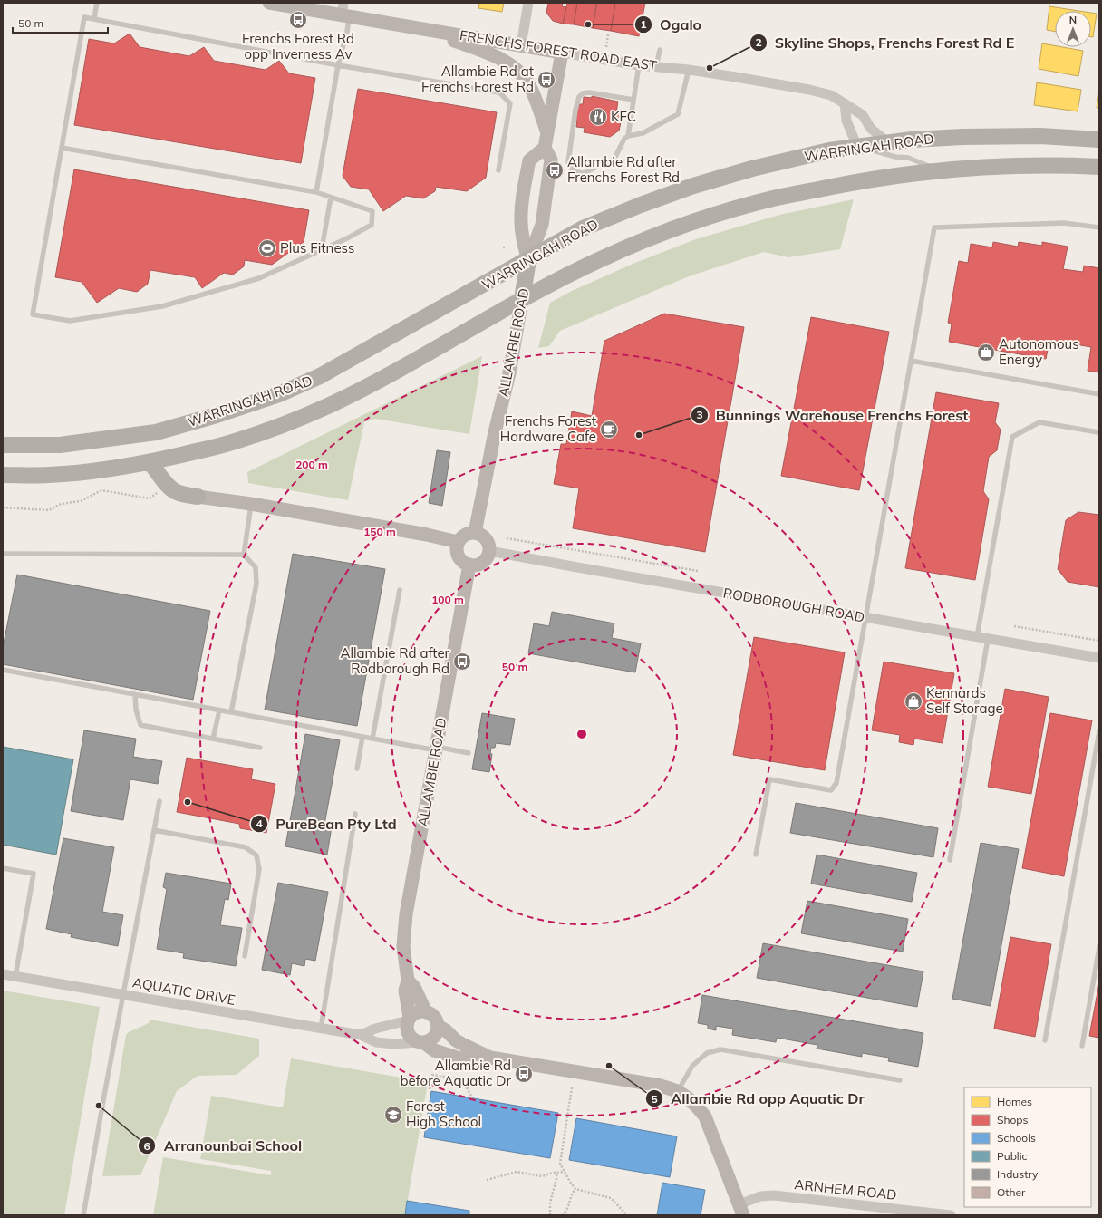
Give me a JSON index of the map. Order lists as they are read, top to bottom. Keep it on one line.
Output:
{"streets":{"highway":["WARRINGAH ROAD","ALLAMBIE ROAD"],"main road":["FRENCHS FOREST ROAD EAST"],"street":["RODBOROUGH ROAD","AQUATIC DRIVE","ARNHEM ROAD"]},"crossings":[["FRENCHS FOREST ROAD EAST","WARRINGAH ROAD"],["FRENCHS FOREST ROAD EAST","ALLAMBIE ROAD"],["WARRINGAH ROAD","ALLAMBIE ROAD"],["ALLAMBIE ROAD","RODBOROUGH ROAD"],["ALLAMBIE ROAD","AQUATIC DRIVE"]],"places":{"bus stop":["Frenchs Forest Rd opp Inverness Av","Allambie Rd at Frenchs Forest Rd","Allambie Rd after Frenchs Forest Rd","Allambie Rd after Rodborough Rd","Allambie Rd before Aquatic Dr"],"other":["Ogalo","Skyline Shops, Frenchs Forest Rd E","Bunnings Warehouse Frenchs Forest","PureBean Pty Ltd","Allambie Rd opp Aquatic Dr","Arranounbai School"],"restaurant":["KFC"],"sports":["Plus Fitness"],"office":["Autonomous Energy"],"cafe":["Frenchs Forest Hardware Cafe"],"shop":["Kennards Self Storage"],"school or university":["Forest High School"]},"legend":["Homes","Shops","Schools","Public","Industry","Other"],"scale_bar":"50 m","north":"top","rings":["200 m","150 m","100 m","50 m"]}
